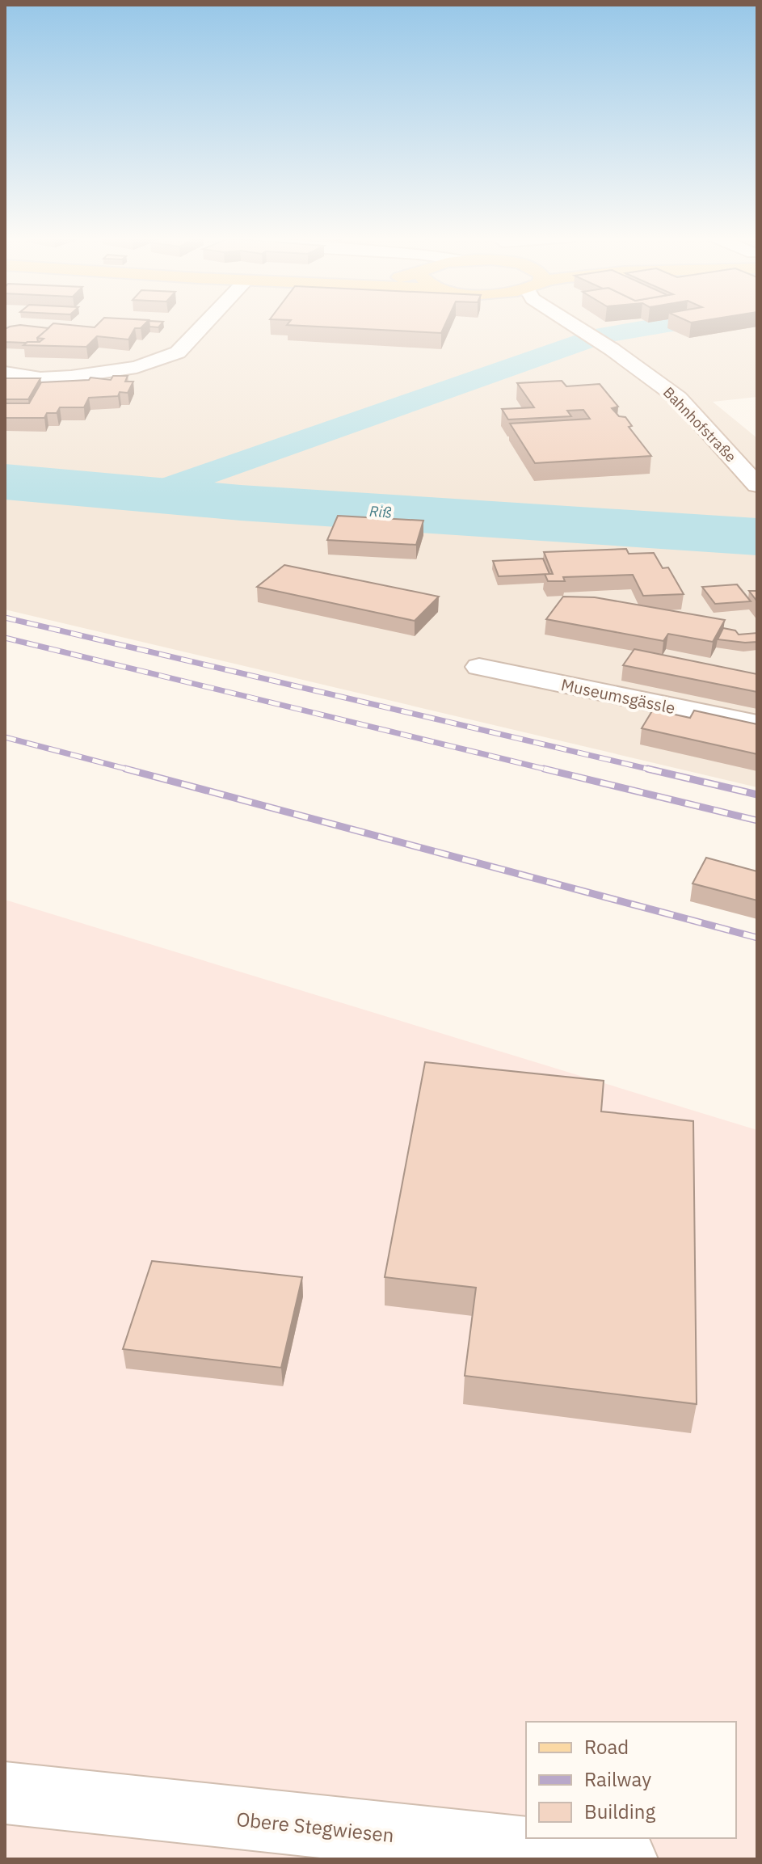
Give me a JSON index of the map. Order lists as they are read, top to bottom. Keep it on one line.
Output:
{"streets":{"street":["Bahnhofstraße","Museumsgässle","Obere Stegwiesen"]},"water":["Riß"],"legend":["Road","Railway","Building"]}
